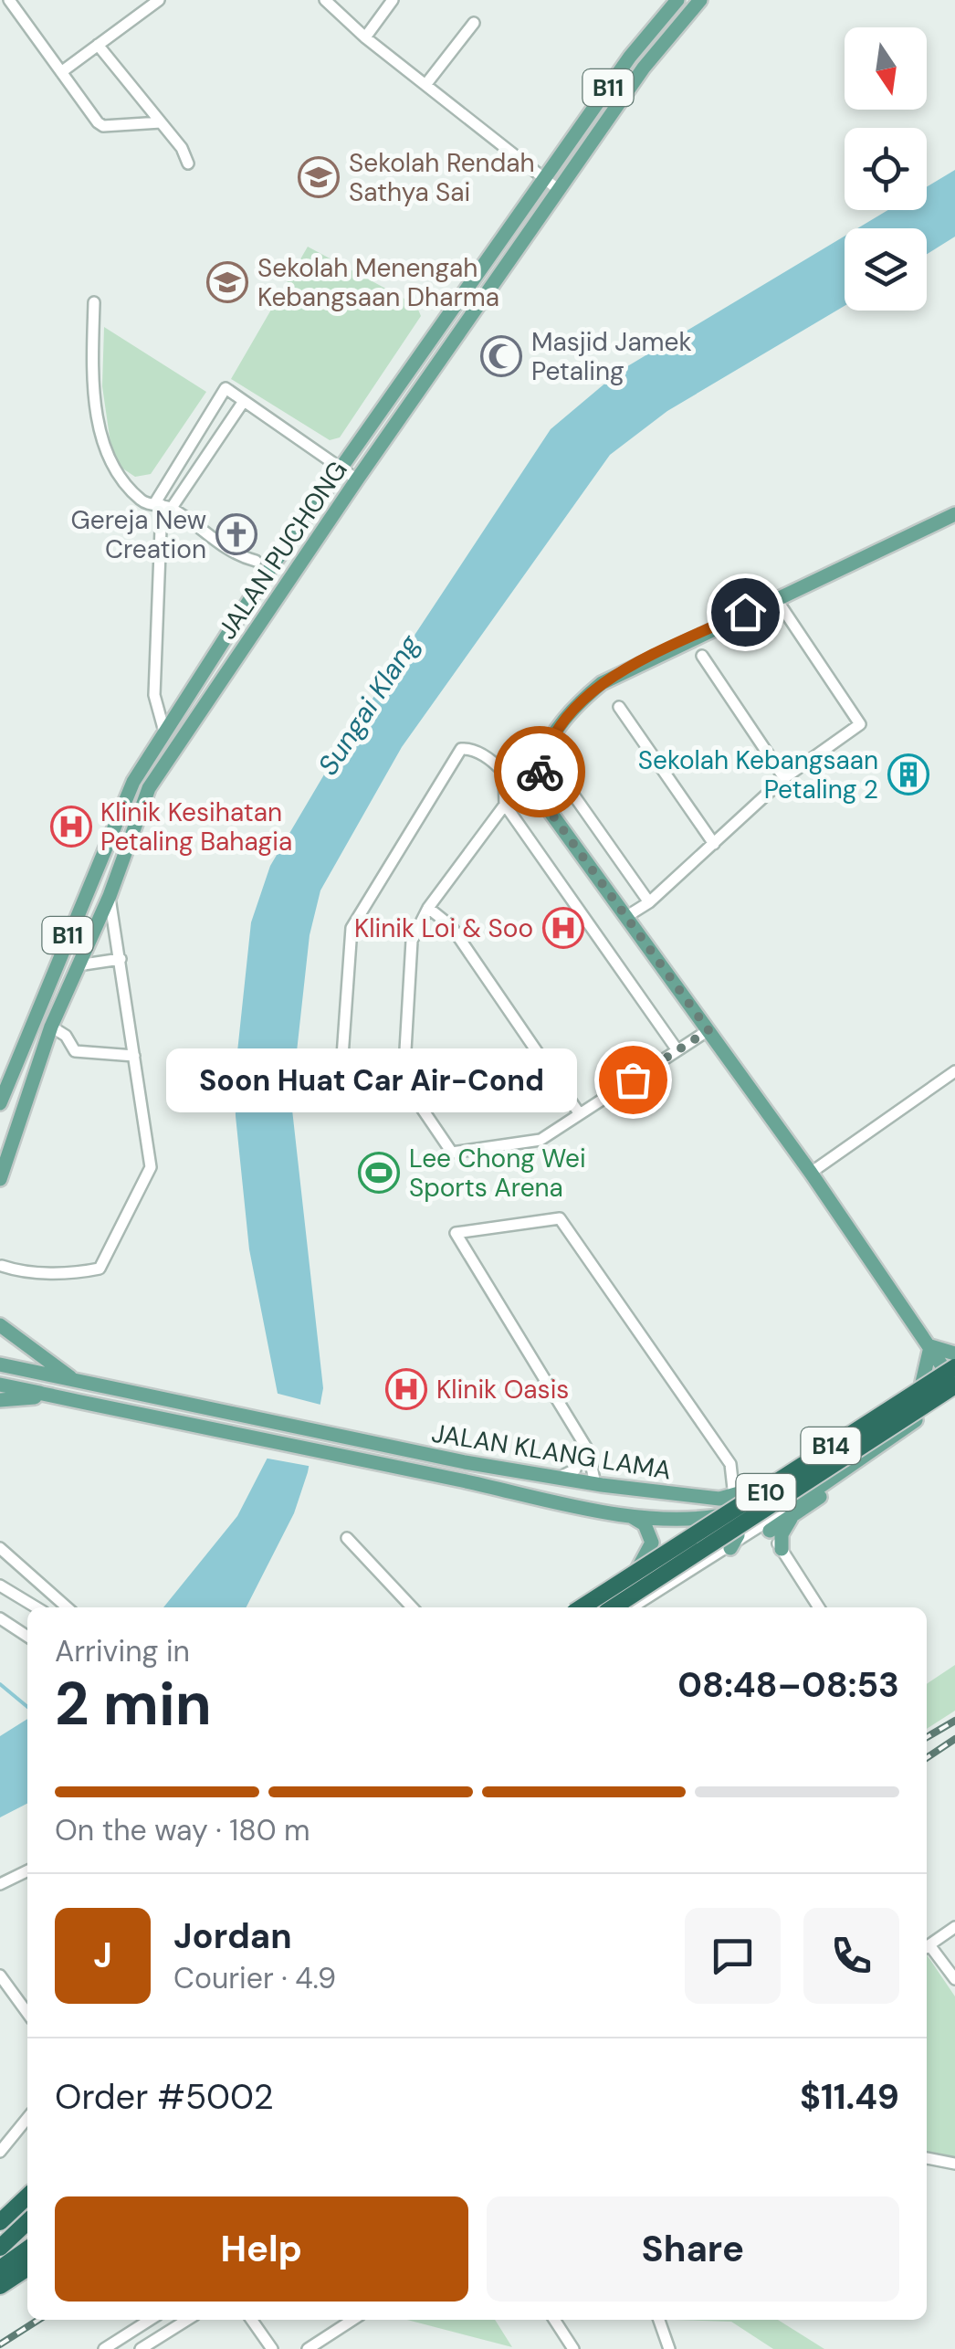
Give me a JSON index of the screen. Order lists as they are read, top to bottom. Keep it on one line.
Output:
{"streets":{"highway":["E10"],"main road":["B11","JALAN PUCHONG","B14","JALAN KLANG LAMA"]},"crossings":[["JALAN KLANG LAMA","E10"]],"water":["Sungai Klang"],"places":{"school or university":["Sekolah Rendah Sathya Sai","Sekolah Menengah Kebangsaan Dharma"],"mosque":["Masjid Jamek Petaling"],"church":["Gereja New Creation"],"building":["Sekolah Kebangsaan Petaling 2"],"hospital":["Klinik Kesihatan Petaling Bahagia","Klinik Loi & Soo","Klinik Oasis"],"other":["Soon Huat Car Air-Cond"],"sports":["Lee Chong Wei Sports Arena"]},"north":"bottom","page":{"bubble":"Soon Huat Car Air-Cond","heading":["2 min","Arriving in","08:48–08:53"],"panel":["Jordan","Courier · 4.9","Order #5002","$11.49"],"bar":"On the way · 180 m","round":"J","buttons":["Help","Share"]}}
